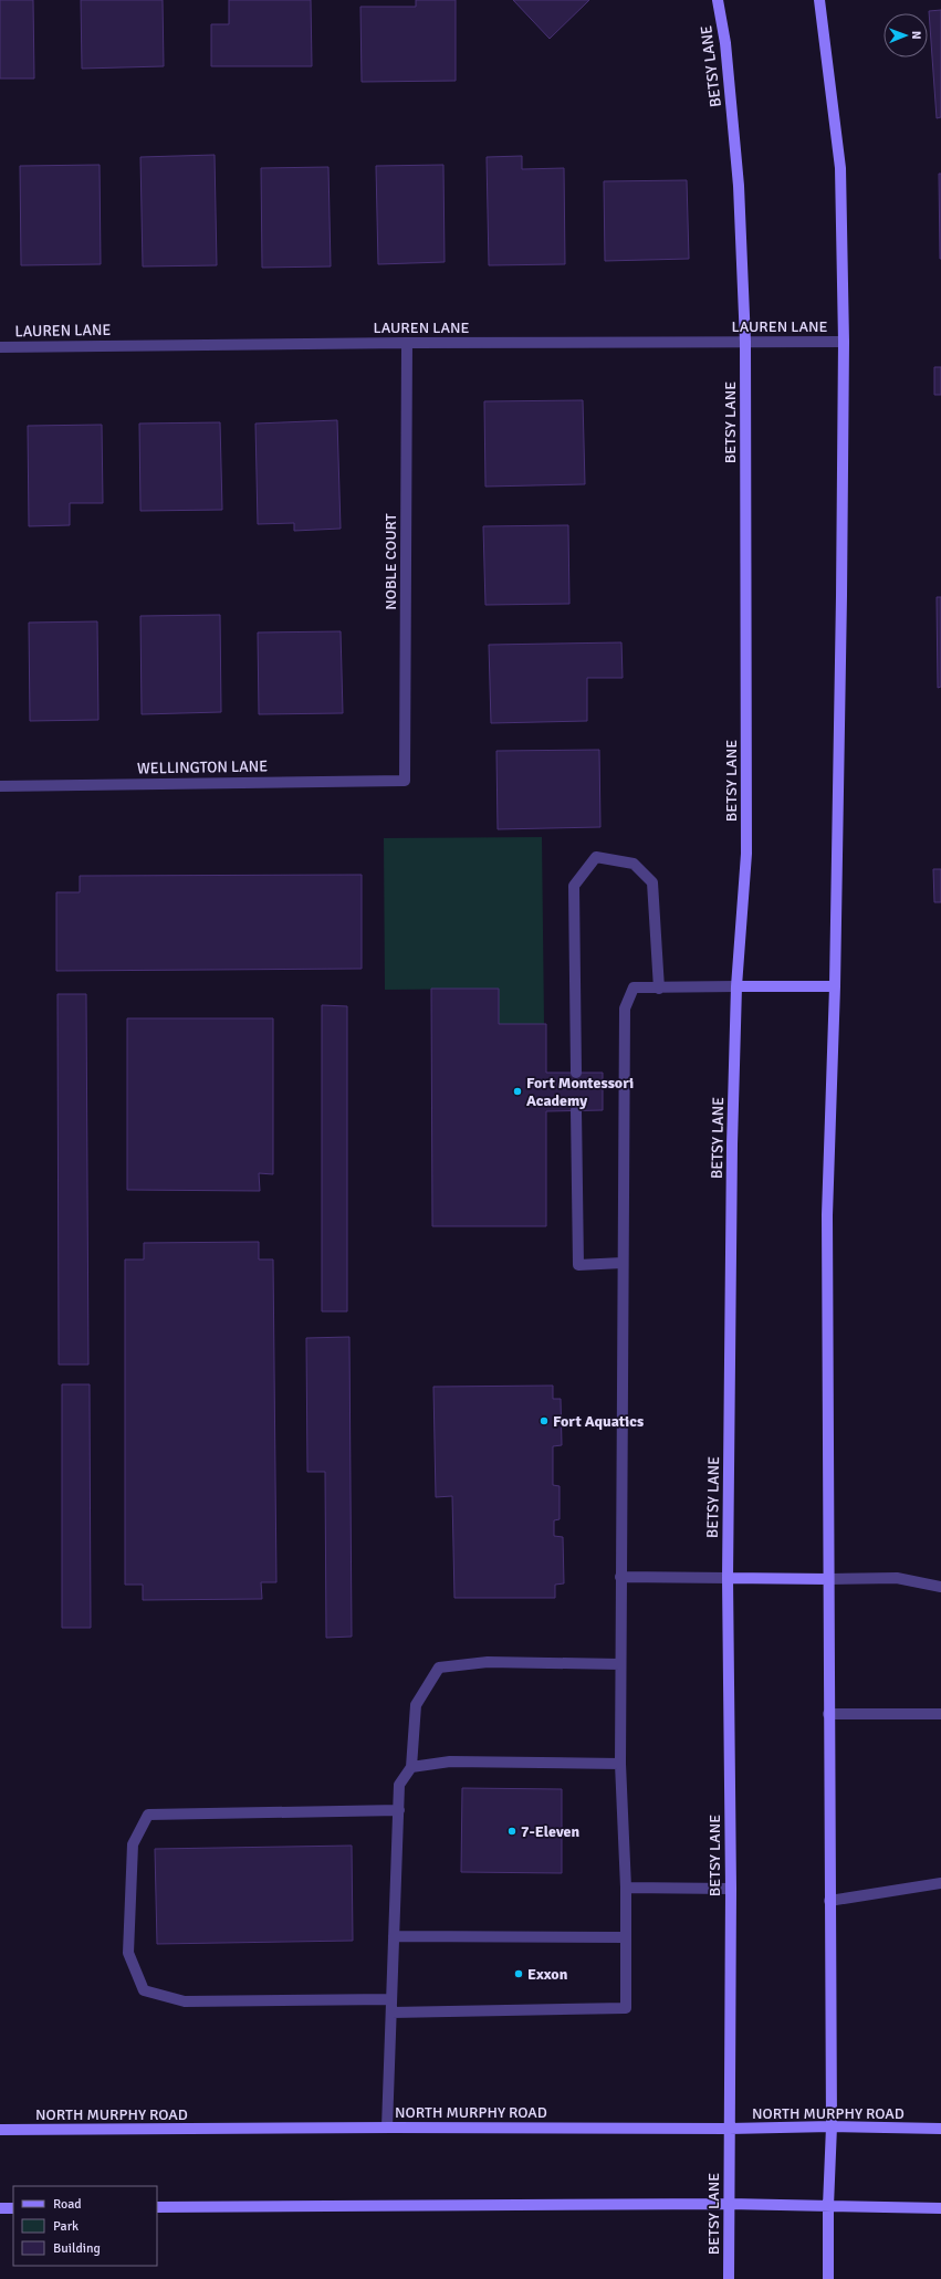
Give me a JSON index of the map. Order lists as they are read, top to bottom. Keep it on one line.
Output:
{"streets":{"main road":["BETSY LANE","NORTH MURPHY ROAD"],"street":["LAUREN LANE","NOBLE COURT","WELLINGTON LANE"]},"crossings":[["BETSY LANE","LAUREN LANE"],["BETSY LANE","NORTH MURPHY ROAD"],["LAUREN LANE","NOBLE COURT"],["NOBLE COURT","WELLINGTON LANE"]],"places":["Fort Montessori Academy","Fort Aquatics","7-Eleven","Exxon"],"legend":["Road","Park","Building"],"north":"right"}
